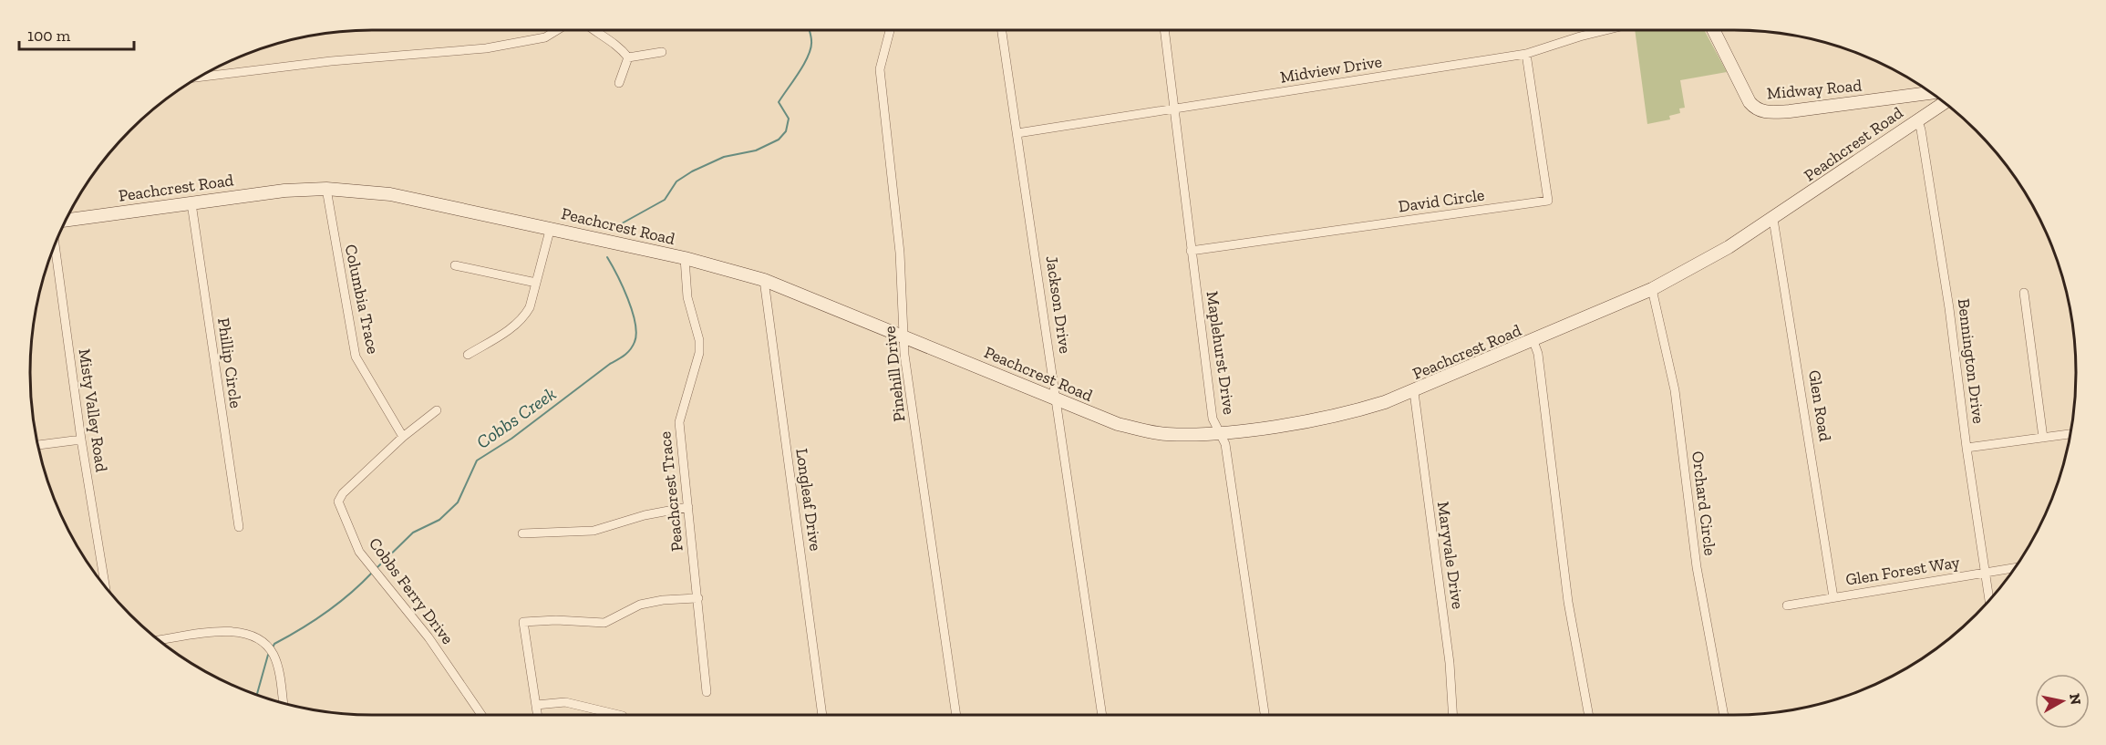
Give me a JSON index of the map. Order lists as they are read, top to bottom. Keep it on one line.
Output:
{"streets":{"street":["Midview Drive","Midway Road","Peachcrest Road","David Circle","Columbia Trace","Jackson Drive","Maplehurst Drive","Bennington Drive","Phillip Circle","Pinehill Drive","Glen Road","Misty Valley Road","Peachcrest Trace","Longleaf Drive","Orchard Circle","Maryvale Drive","Glen Forest Way","Cobbs Ferry Drive"]},"crossings":[["Midview Drive","David Circle"],["Midview Drive","Jackson Drive"],["Midview Drive","Maplehurst Drive"],["Peachcrest Road","Columbia Trace"],["Peachcrest Road","Jackson Drive"],["Peachcrest Road","Maplehurst Drive"],["Peachcrest Road","Bennington Drive"],["Peachcrest Road","Phillip Circle"],["Peachcrest Road","Pinehill Drive"],["Peachcrest Road","Glen Road"],["Peachcrest Road","Peachcrest Trace"],["Peachcrest Road","Longleaf Drive"],["Peachcrest Road","Orchard Circle"],["Peachcrest Road","Maryvale Drive"],["David Circle","Maplehurst Drive"],["Columbia Trace","Cobbs Ferry Drive"],["Bennington Drive","Glen Forest Way"],["Glen Road","Glen Forest Way"]],"water":["Cobbs Creek"],"scale_bar":"100 m","north":"right"}
